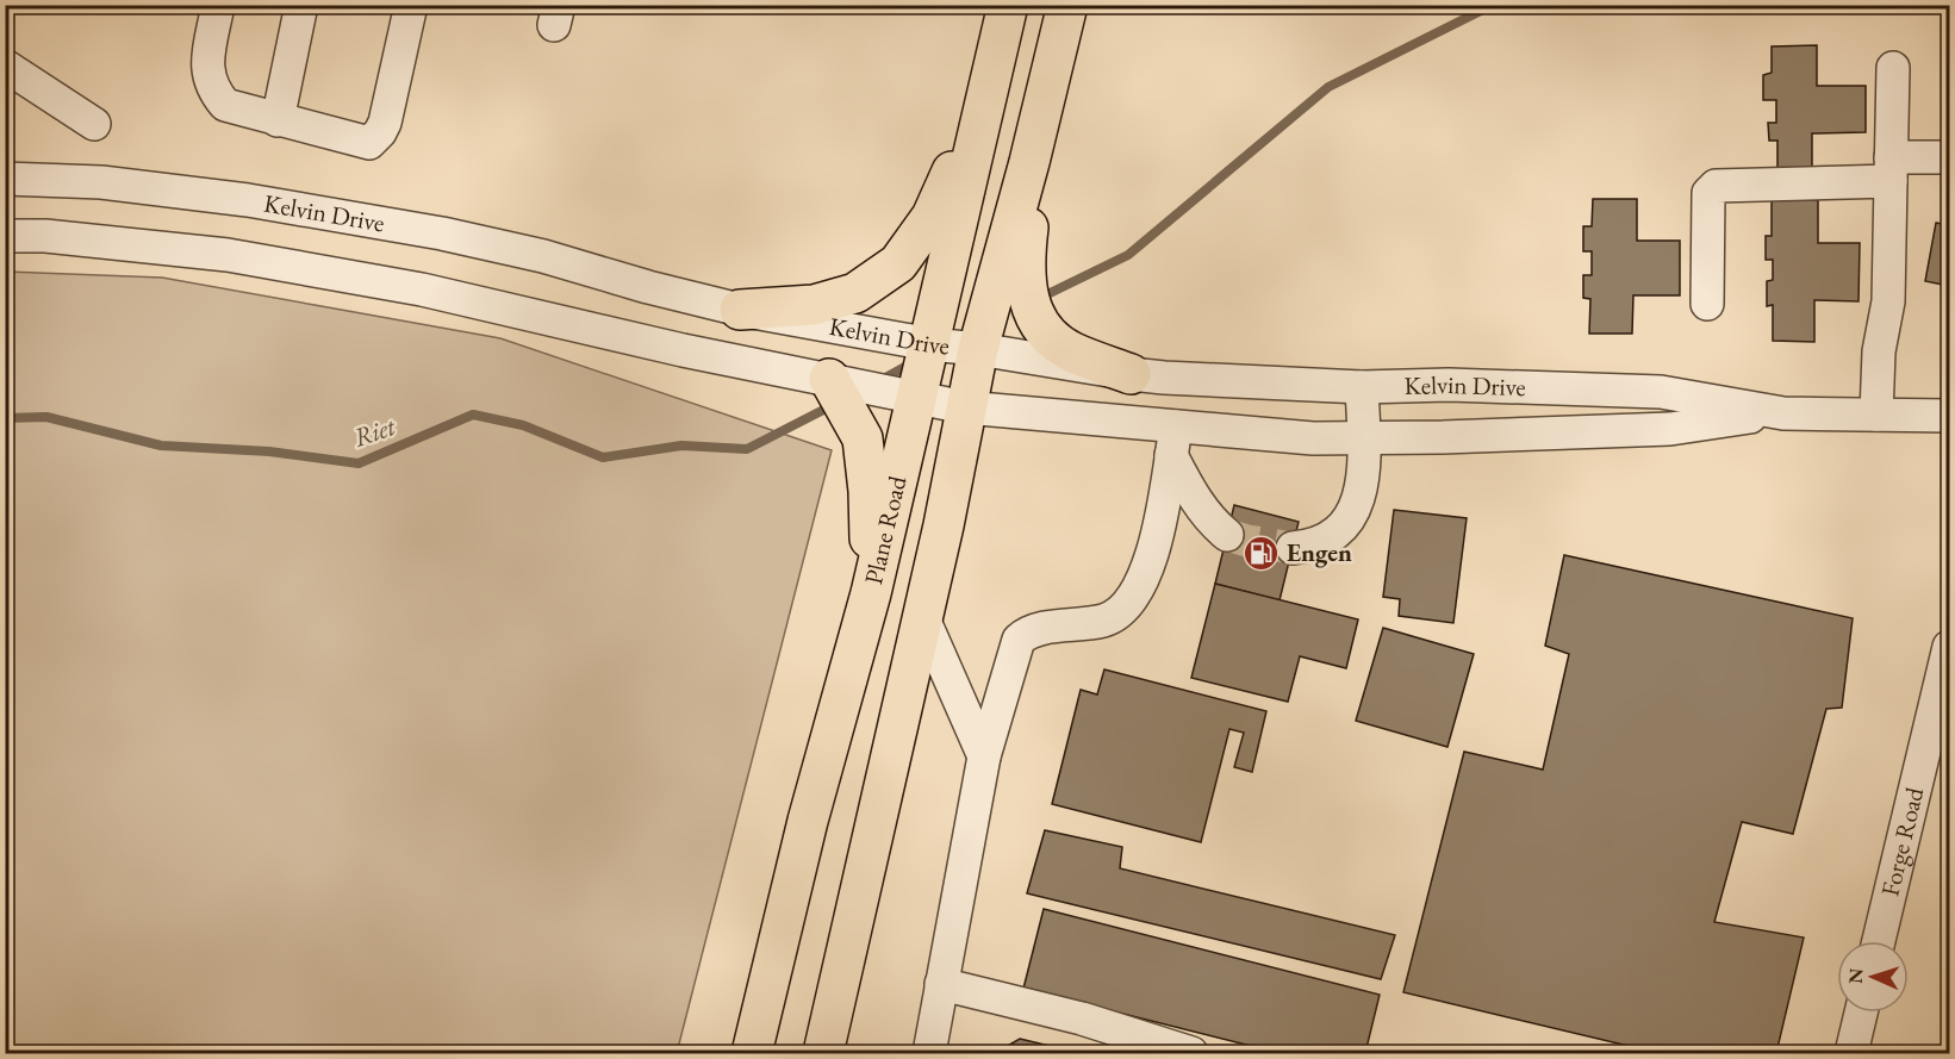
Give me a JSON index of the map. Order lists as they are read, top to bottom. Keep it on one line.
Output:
{"streets":{"main road":["Plane Road"],"street":["Kelvin Drive","Forge Road"]},"crossings":[["Kelvin Drive","Plane Road"]],"water":["Riet"],"places":{"fuel station":["Engen"]},"north":"left"}
